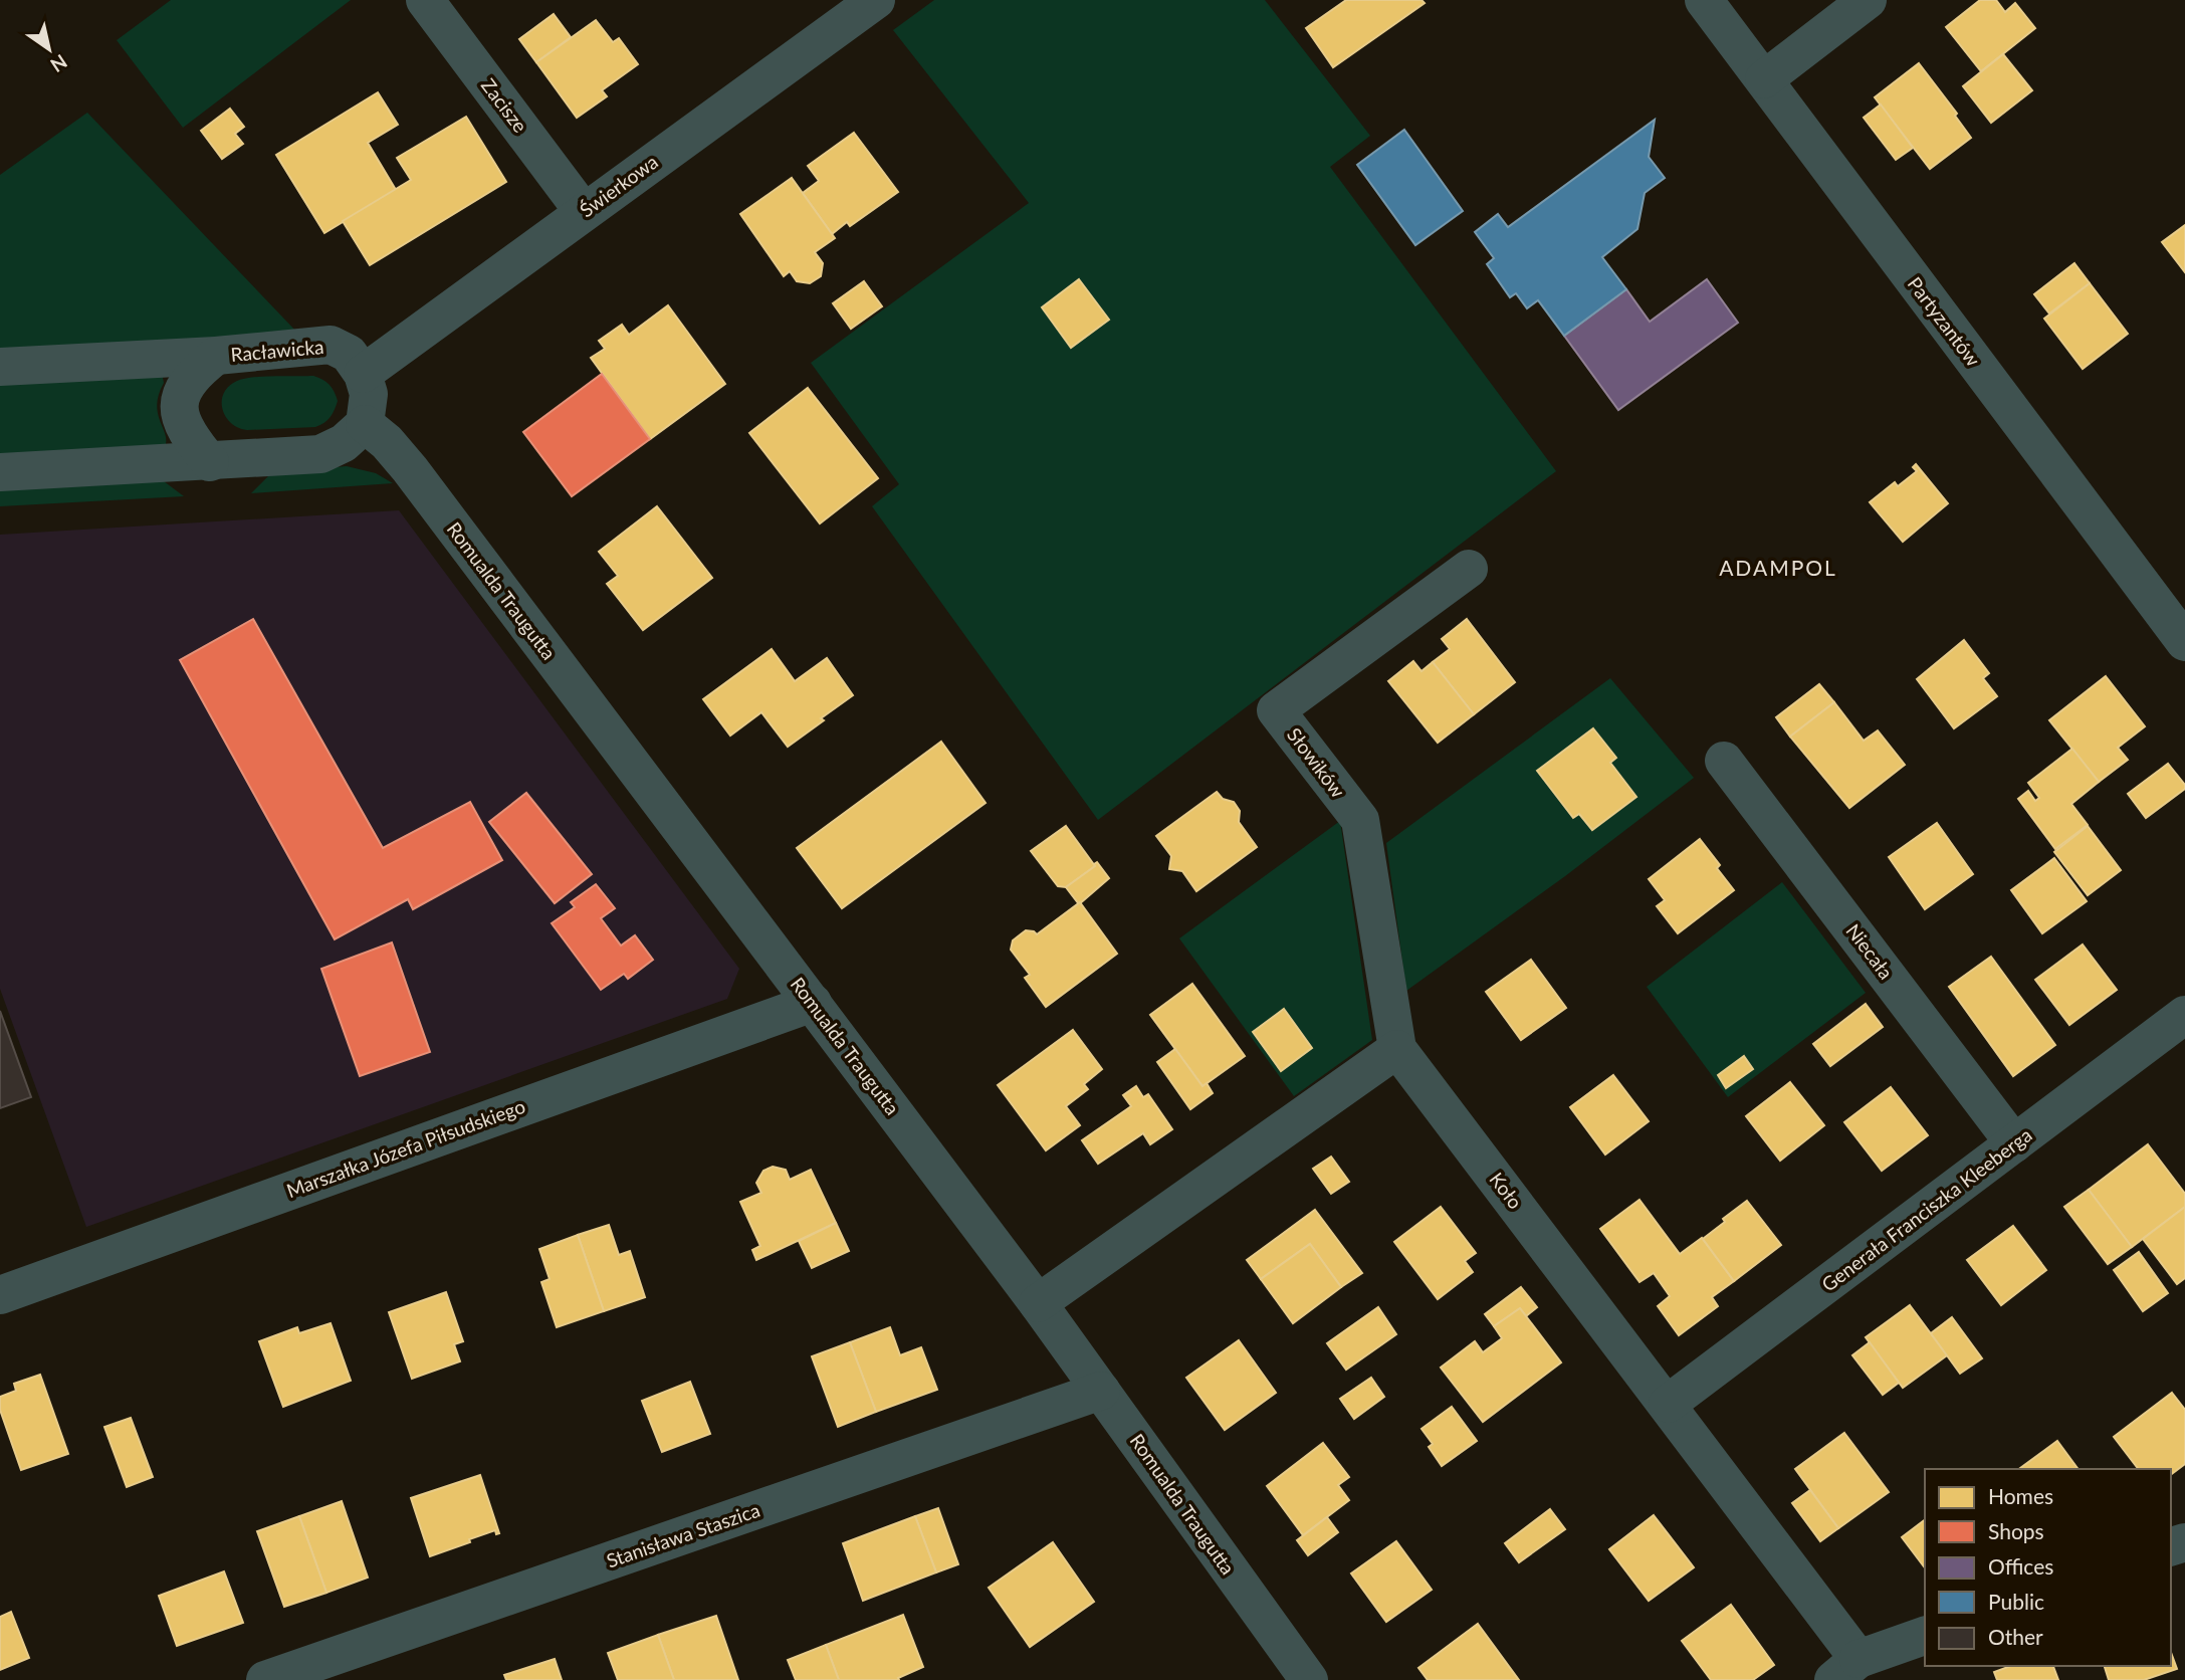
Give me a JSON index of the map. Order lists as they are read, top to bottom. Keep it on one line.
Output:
{"streets":{"street":["Zacisze","Świerkowa","Partyzantów","Racławicka","Romualda Traugutta","Słowików","Niecała","Marszałka Józefa Piłsudskiego","Koło","Generała Franciszka Kleeberga","Stanisława Staszica"]},"crossings":[["Zacisze","Świerkowa"],["Świerkowa","Racławicka"],["Świerkowa","Romualda Traugutta"],["Racławicka","Romualda Traugutta"],["Romualda Traugutta","Marszałka Józefa Piłsudskiego"],["Romualda Traugutta","Stanisława Staszica"],["Słowików","Koło"],["Niecała","Generała Franciszka Kleeberga"],["Koło","Generała Franciszka Kleeberga"]],"districts":["ADAMPOL"],"legend":["Homes","Shops","Offices","Public","Other"],"north":"bottom right"}
